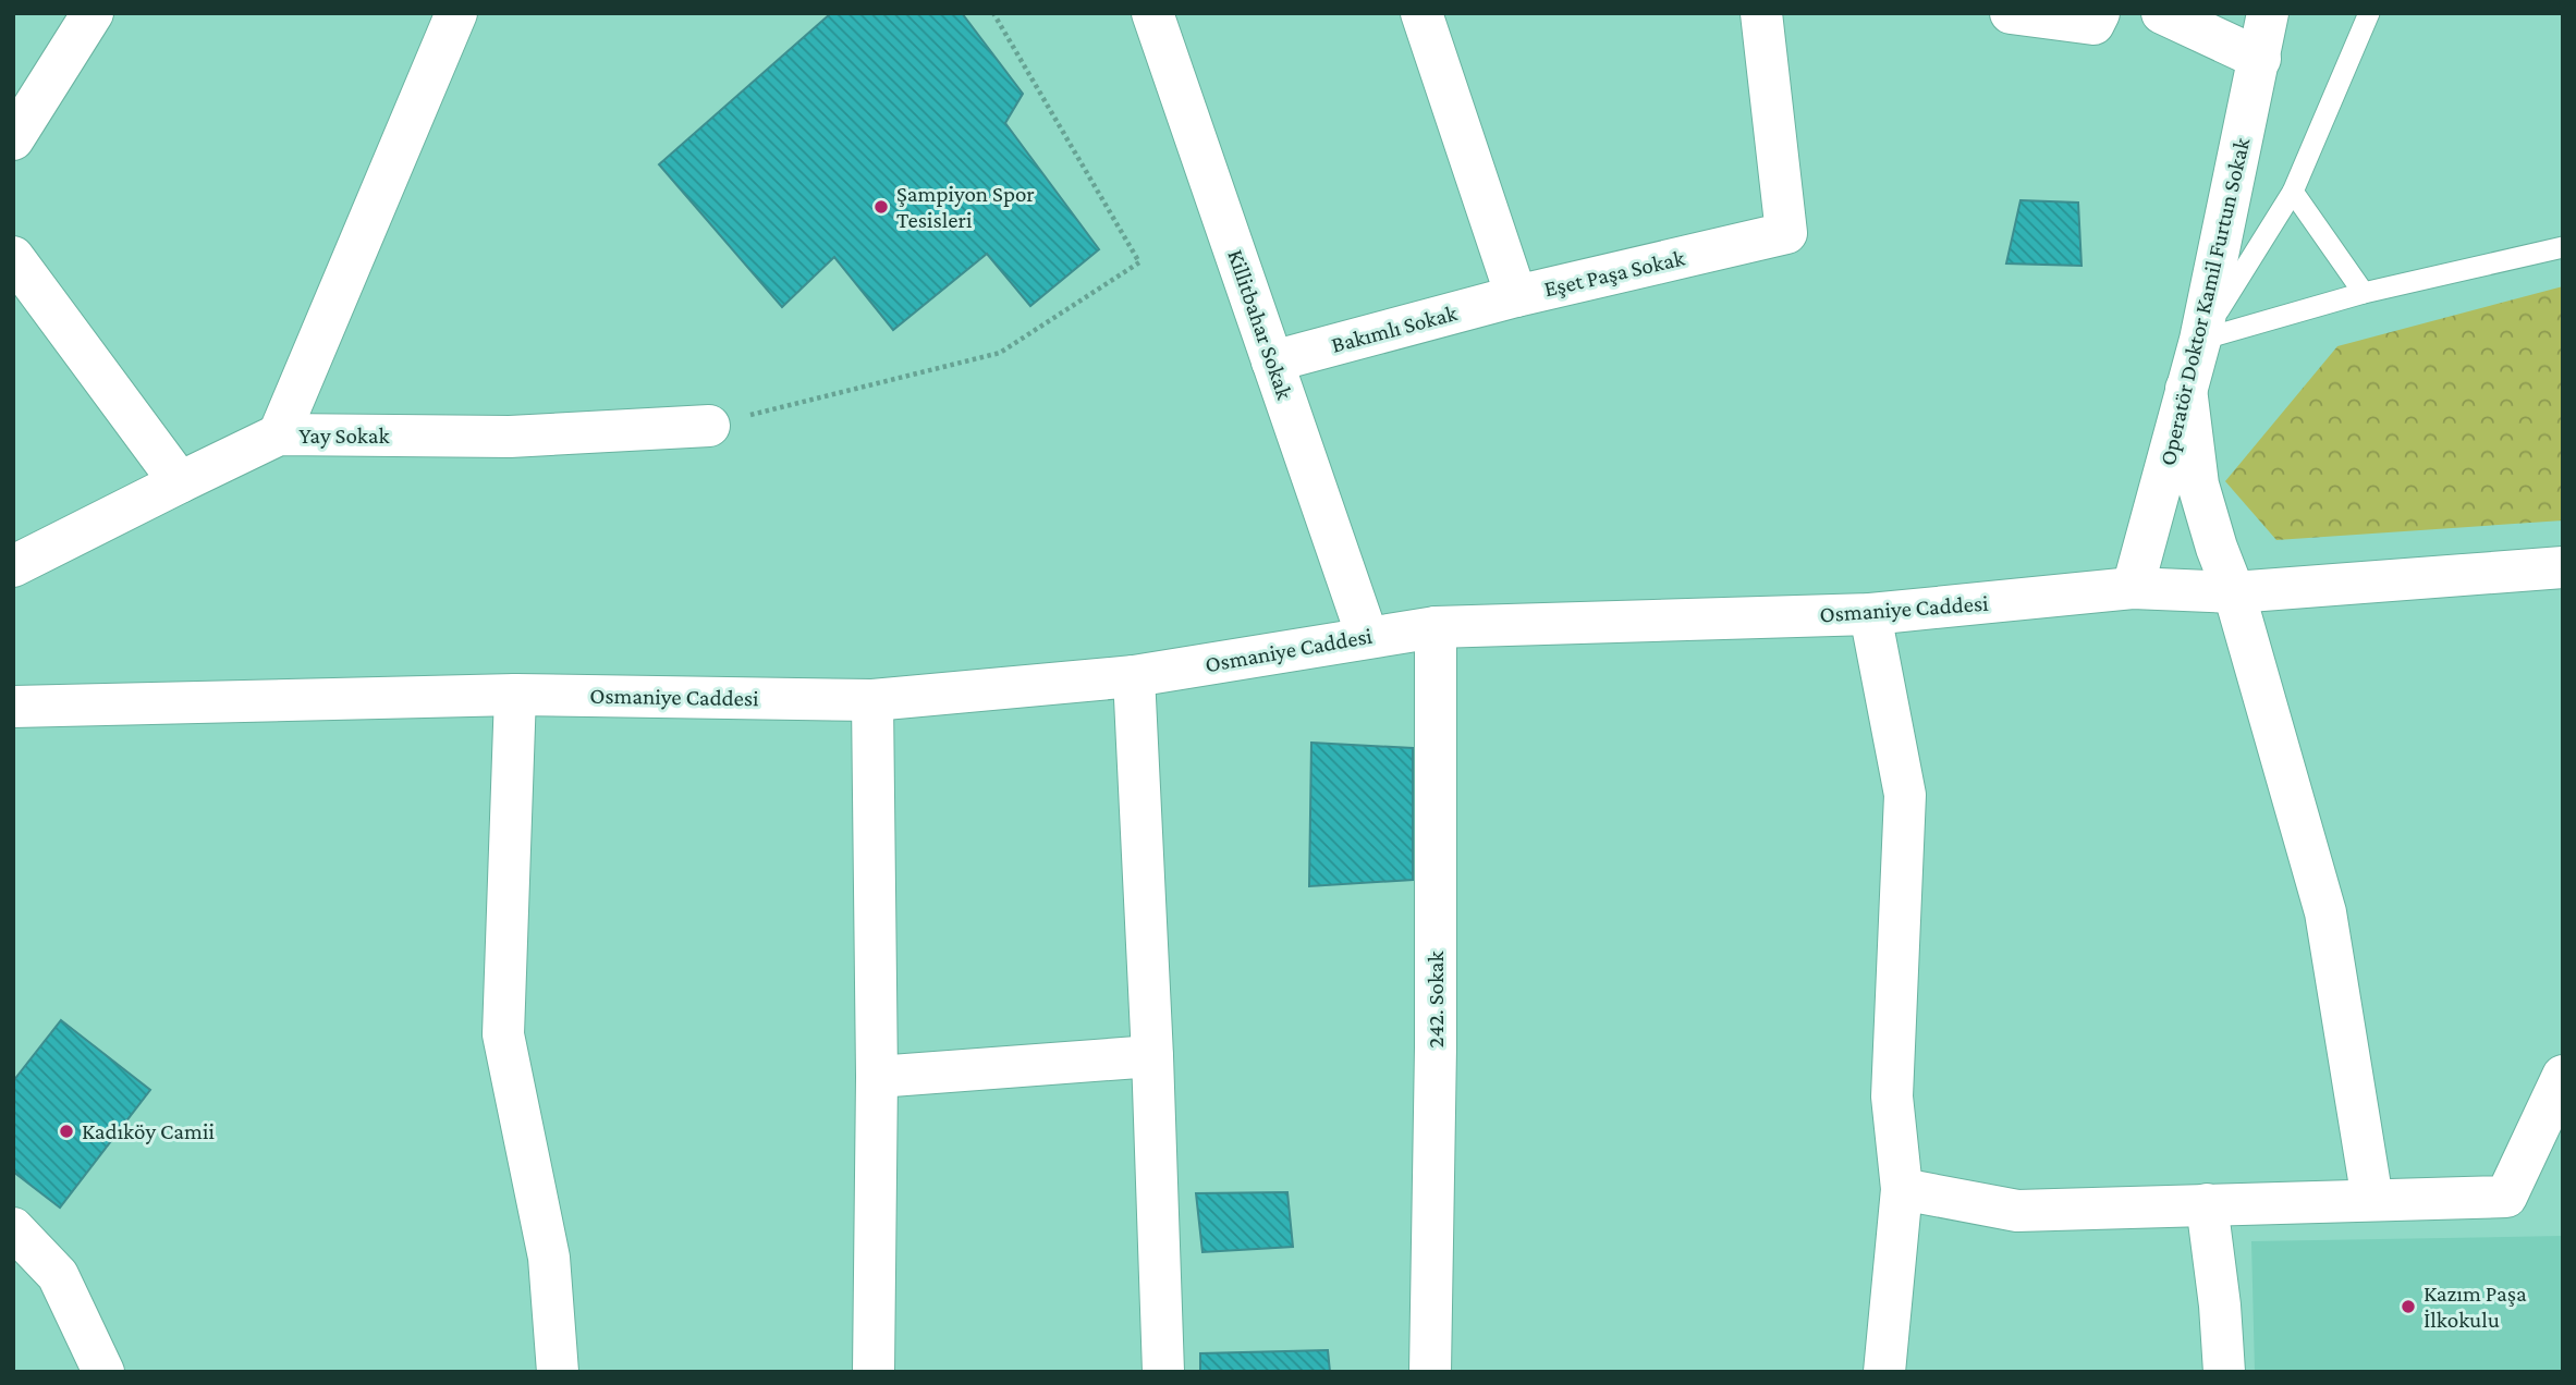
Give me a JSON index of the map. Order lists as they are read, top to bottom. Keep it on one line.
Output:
{"streets":{"street":["Eşet Paşa Sokak","Operatör Doktor Kamil Furtun Sokak","Killitbahar Sokak","Bakımlı Sokak","Yay Sokak","Osmaniye Caddesi","242. Sokak"]},"crossings":[["Eşet Paşa Sokak","Bakımlı Sokak"],["Operatör Doktor Kamil Furtun Sokak","Osmaniye Caddesi"],["Killitbahar Sokak","Bakımlı Sokak"],["Killitbahar Sokak","Osmaniye Caddesi"],["Osmaniye Caddesi","242. Sokak"]],"places":["Şampiyon Spor Tesisleri","Kadıköy Camii","Kazım Paşa İlkokulu"]}
